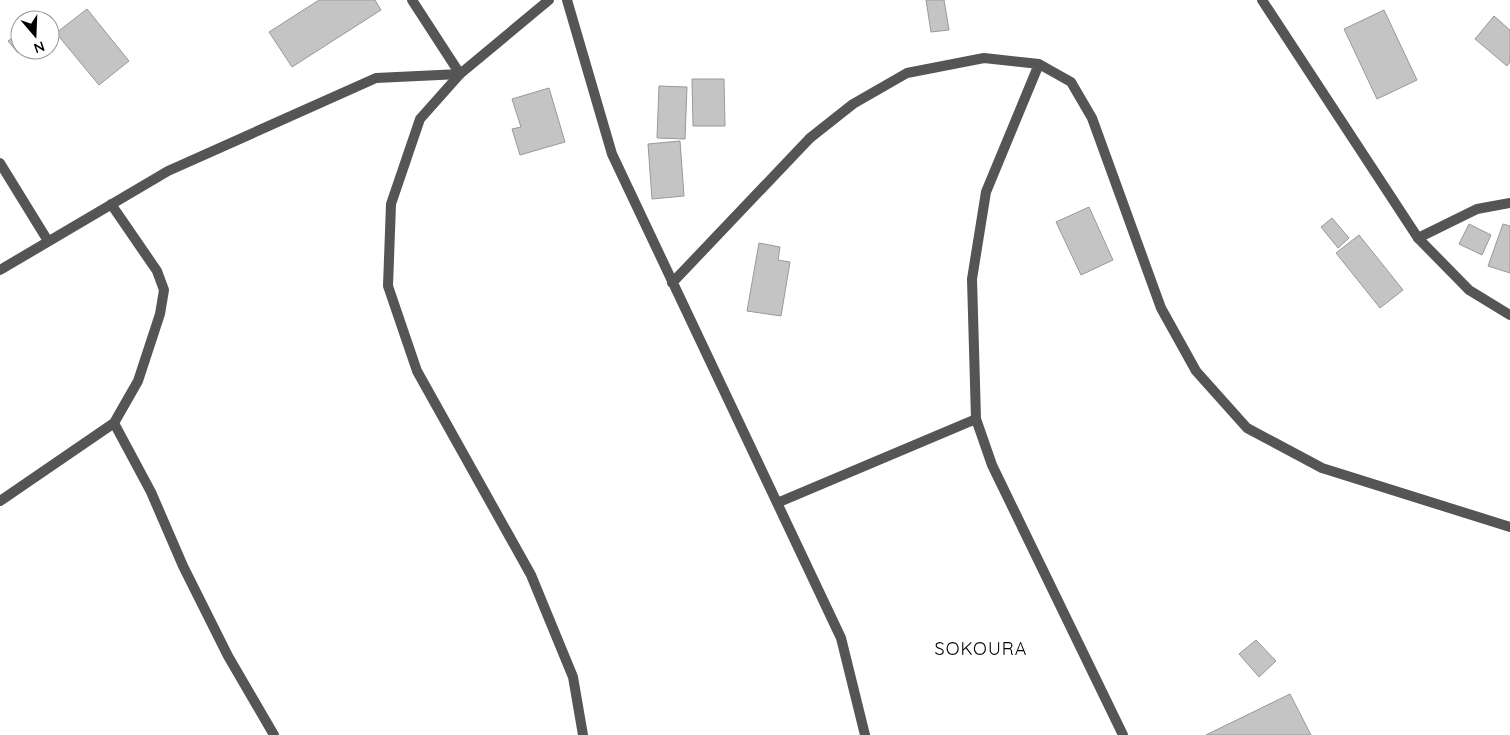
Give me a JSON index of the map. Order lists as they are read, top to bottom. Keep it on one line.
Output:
{"districts":["SOKOURA"],"north":"bottom"}
